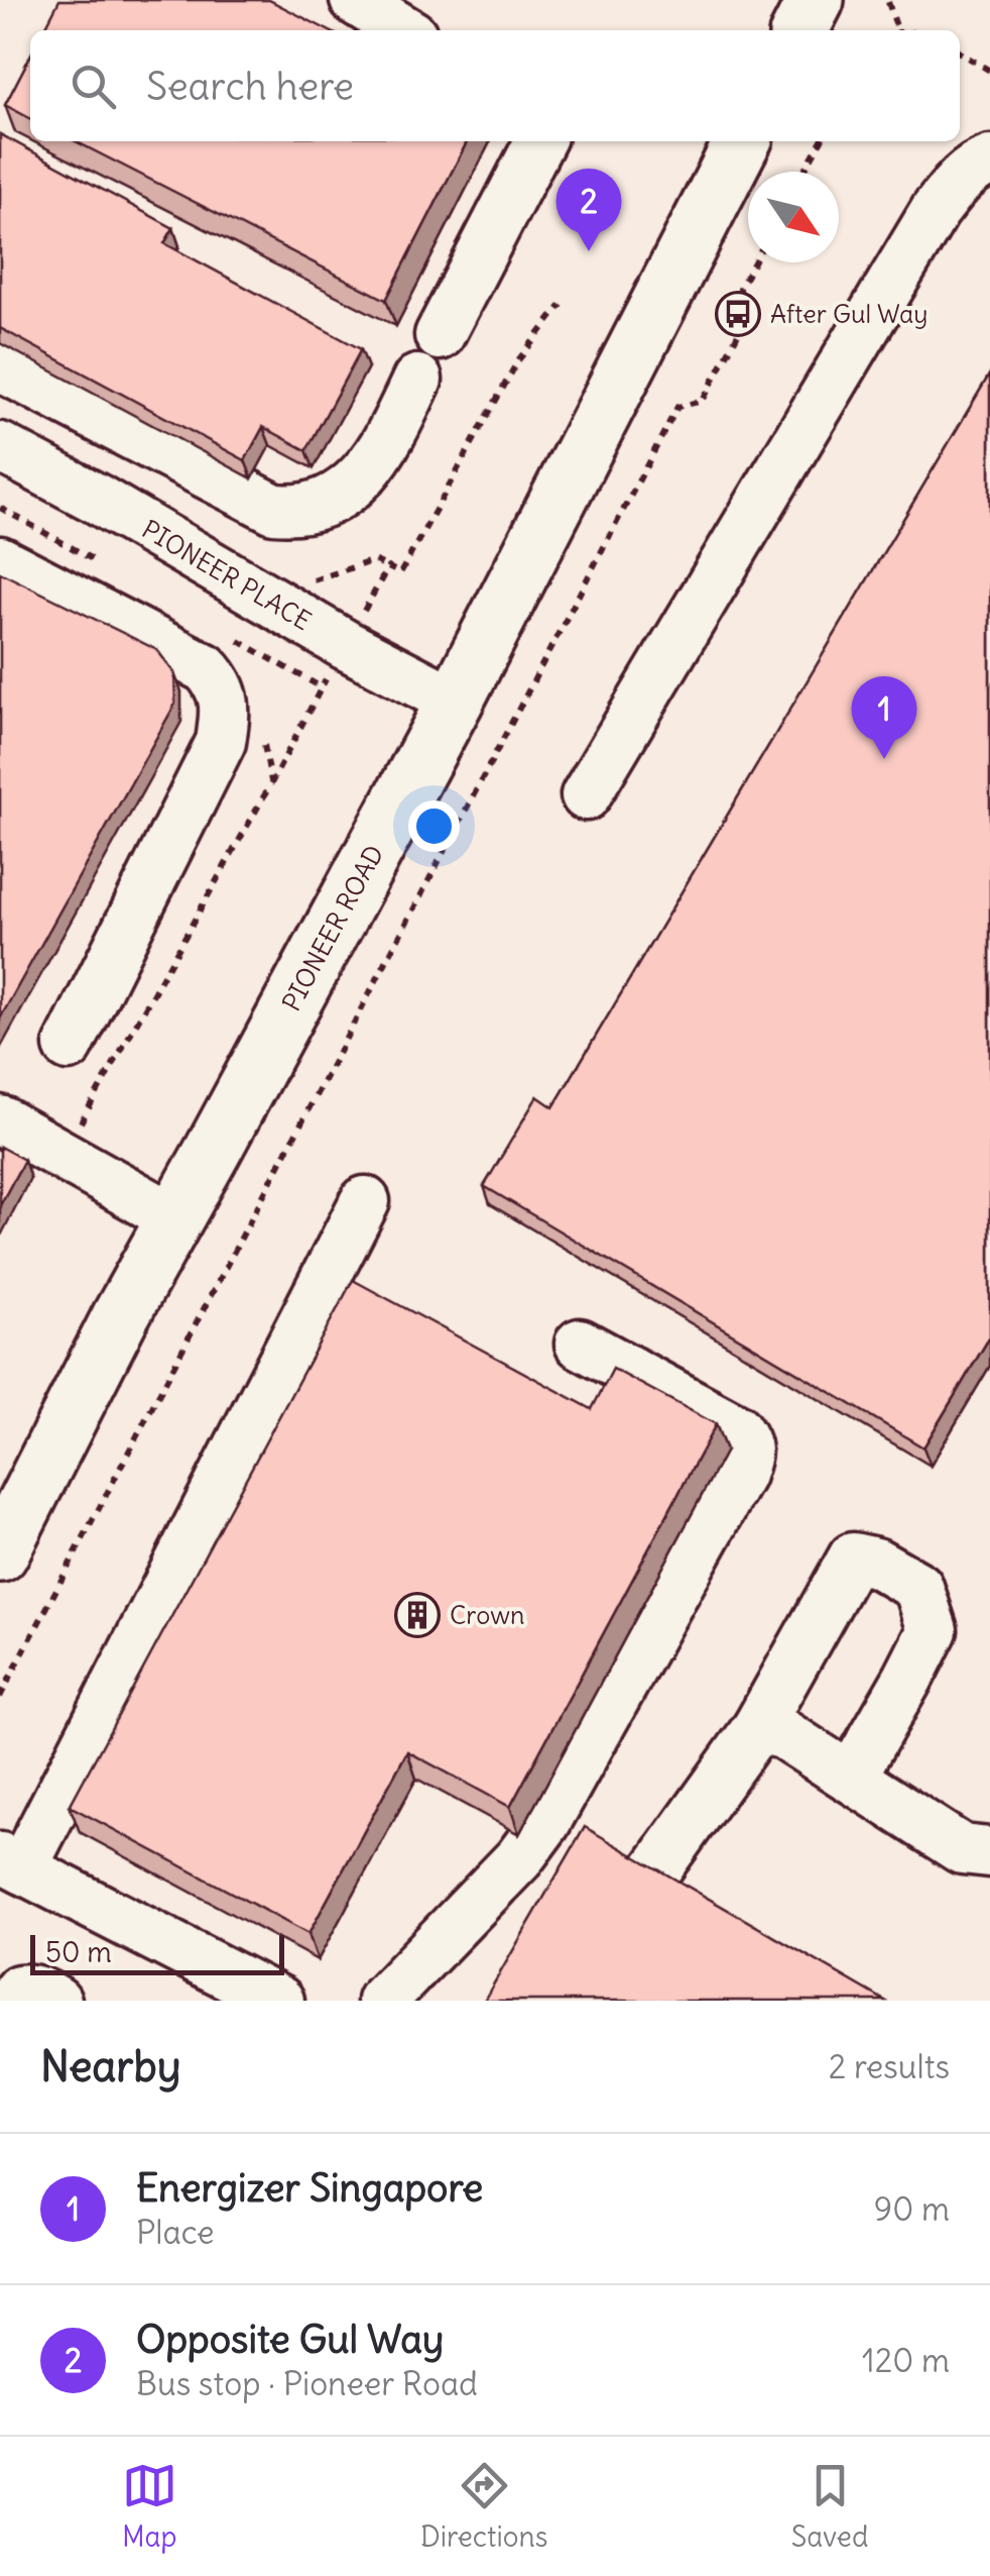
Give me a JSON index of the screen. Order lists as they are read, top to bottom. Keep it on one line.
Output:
{"streets":{"main road":["PIONEER ROAD"],"street":["PIONEER PLACE"]},"crossings":[["PIONEER PLACE","PIONEER ROAD"]],"places":{"bus stop":["After Gul Way"],"building":["Crown"]},"scale_bar":"50 m","north":"bottom right","page":{"search":"Search here","pins":["2","1"],"scale":"50 m","heading":["Nearby","2 results"],"list":[{"mark":"1","name":"Energizer Singapore","note":"Place","value":"90 m"},{"mark":"2","name":"Opposite Gul Way","note":"Bus stop · Pioneer Road","value":"120 m"}],"nav":["Map","Directions","Saved"]}}
